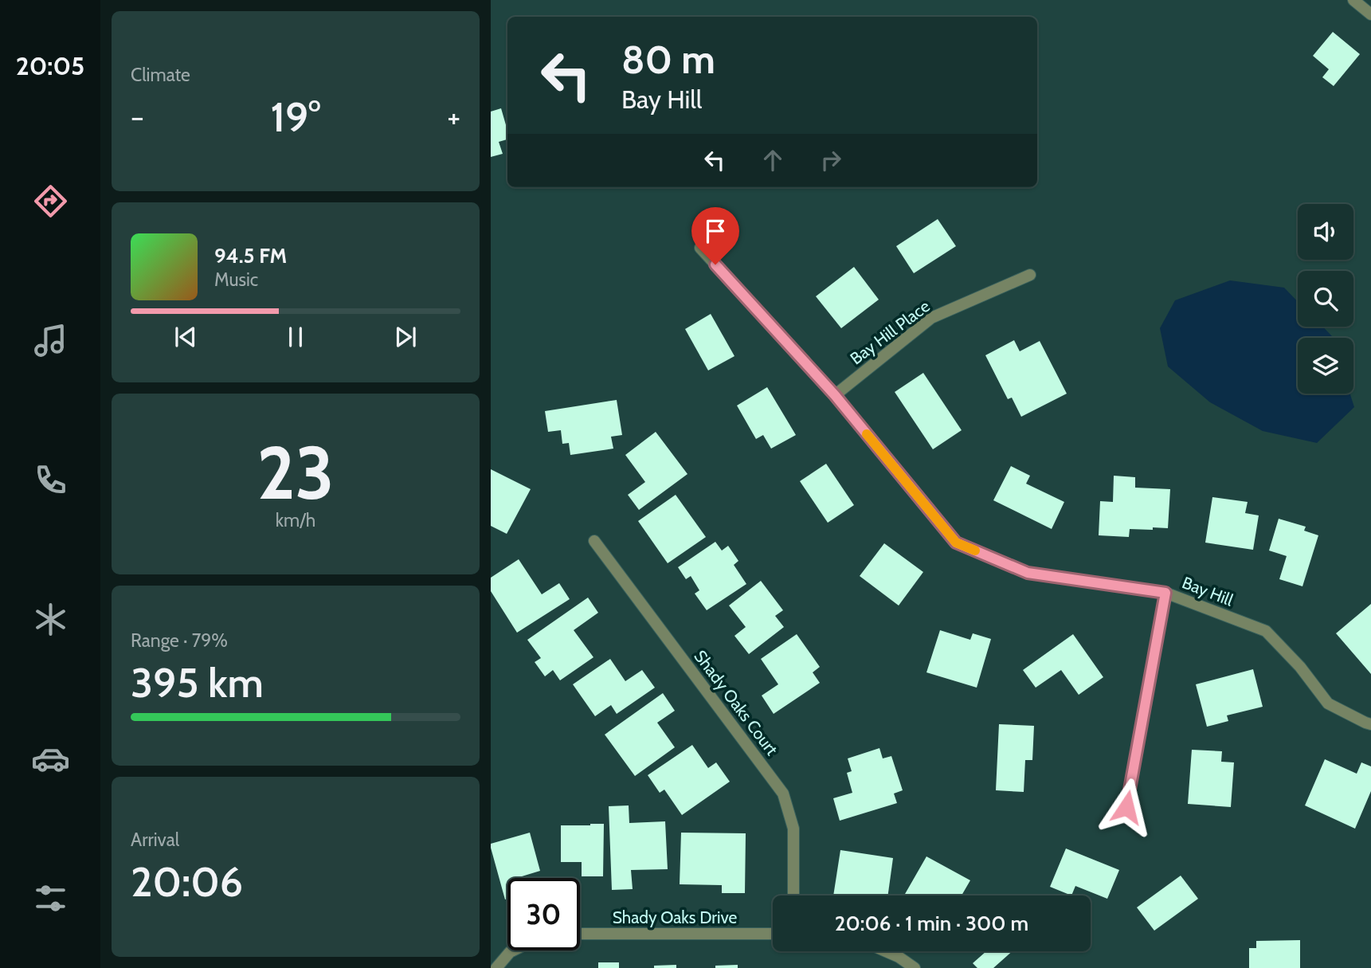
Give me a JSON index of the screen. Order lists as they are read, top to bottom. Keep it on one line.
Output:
{"streets":{"street":["Bay Hill Place","Bay Hill","Shady Oaks Court","Shady Oaks Drive"]},"crossings":[["Bay Hill Place","Bay Hill"]],"page":{"tabs":"20:05","tile":["Climate",["23","km/h"],["Range · 79%","395 km"],["Arrival","20:06"]],"turn":["80 m","Bay Hill"],"heat":["−","19°","+"],"song":["94.5 FM","Music"],"limit":"30","trip":"20:06 · 1 min · 300 m"}}
